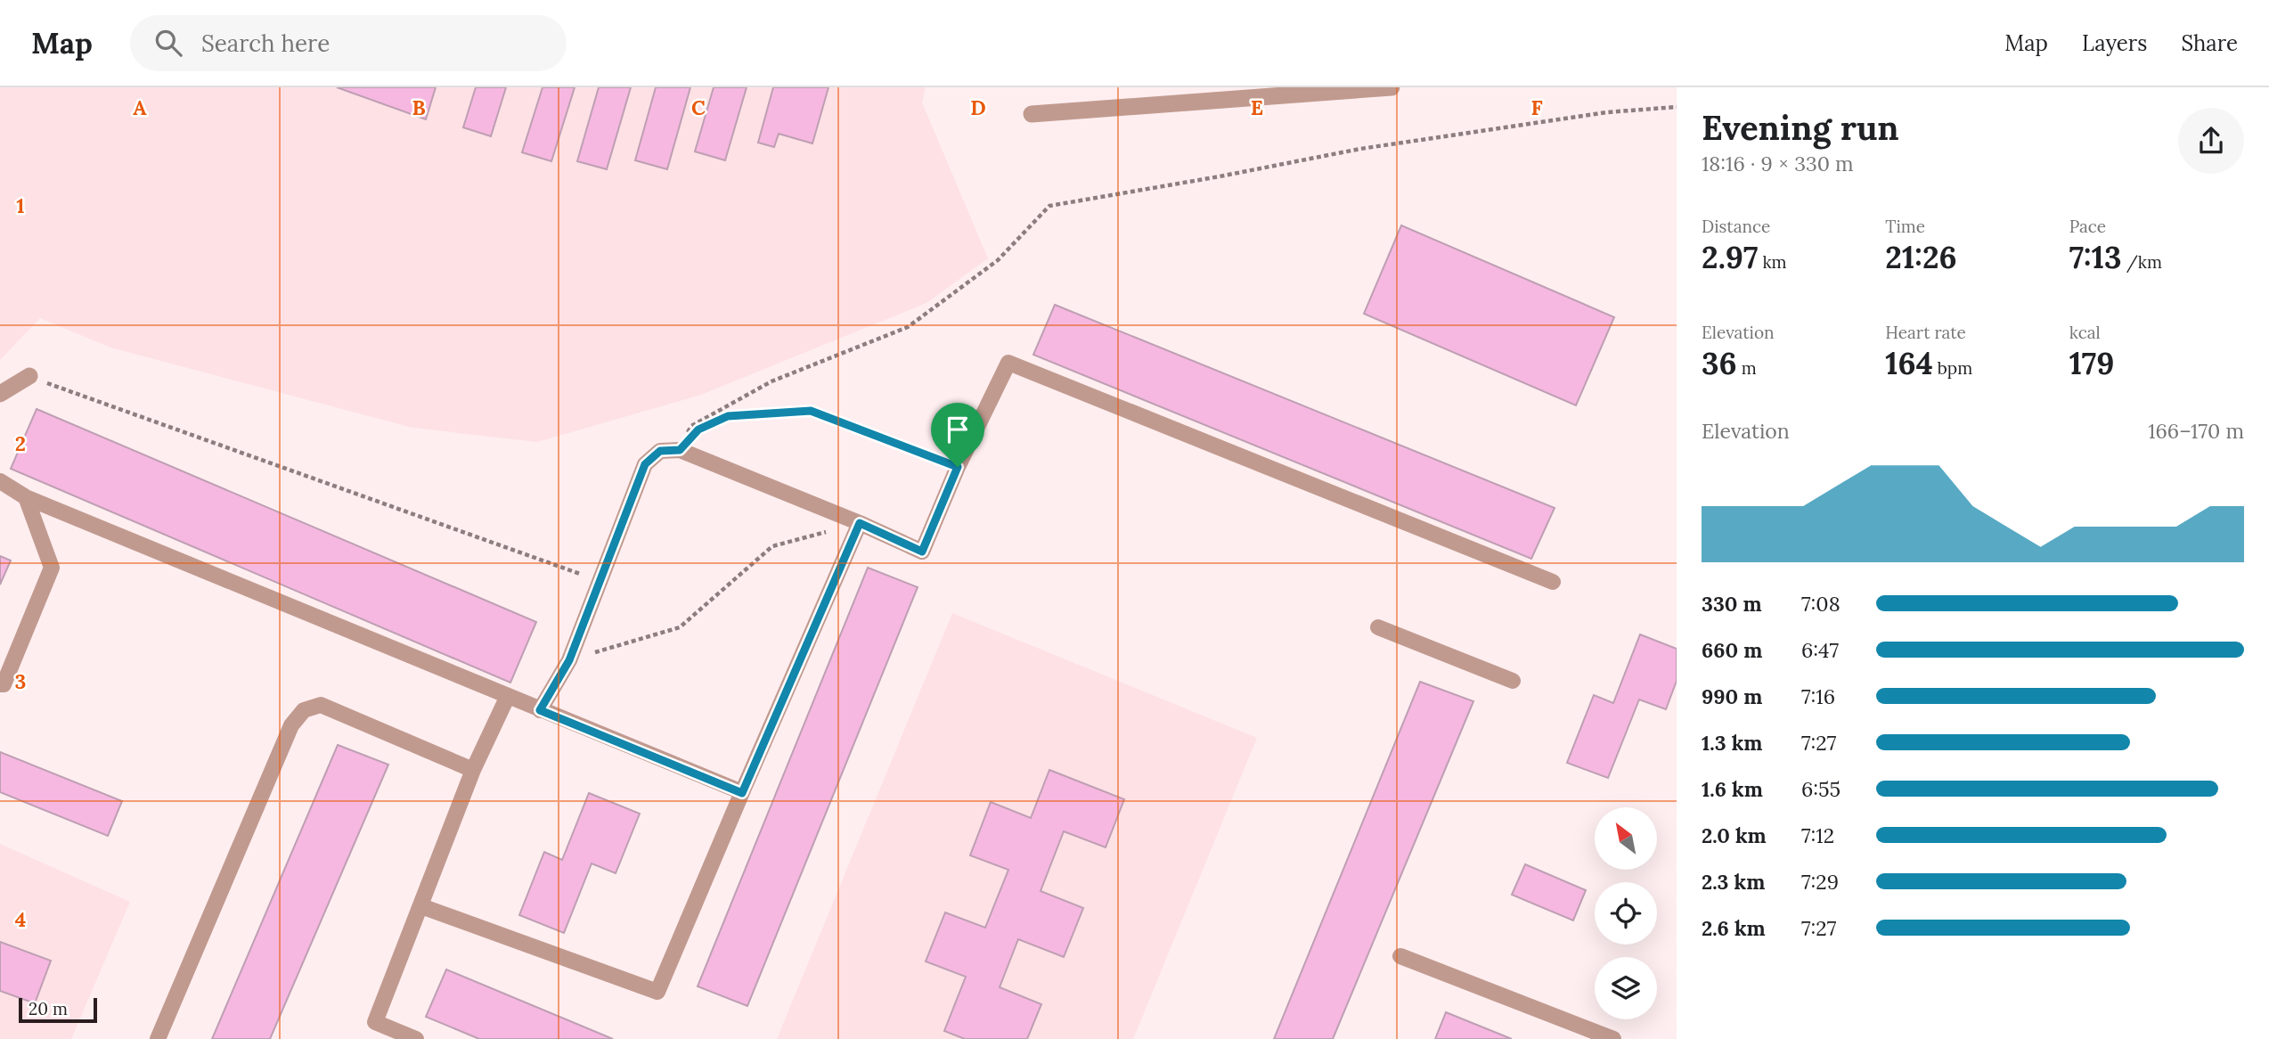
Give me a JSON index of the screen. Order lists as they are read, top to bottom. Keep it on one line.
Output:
{"scale_bar":"20 m","north":"top left","page":{"header":"Map","search":"Search here","nav":["Map","Layers","Share"],"heading":["Evening run","18:16 · 9 × 330 m"],"stats":[["Distance","2.97 km"],["Time","21:26"],["Pace","7:13 /km"],["Elevation","36 m"],["Heart rate","164 bpm"],["kcal","179"]],"chart":["Elevation","166–170 m"],"list":[{"name":"330 m","note":"7:08"},{"name":"660 m","note":"6:47"},{"name":"990 m","note":"7:16"},{"name":"1.3 km","note":"7:27"},{"name":"1.6 km","note":"6:55"},{"name":"2.0 km","note":"7:12"},{"name":"2.3 km","note":"7:29"},{"name":"2.6 km","note":"7:27"}],"scale":"20 m"},"grid":{"columns":["A","B","C","D","E","F"],"rows":["1","2","3","4"]}}
